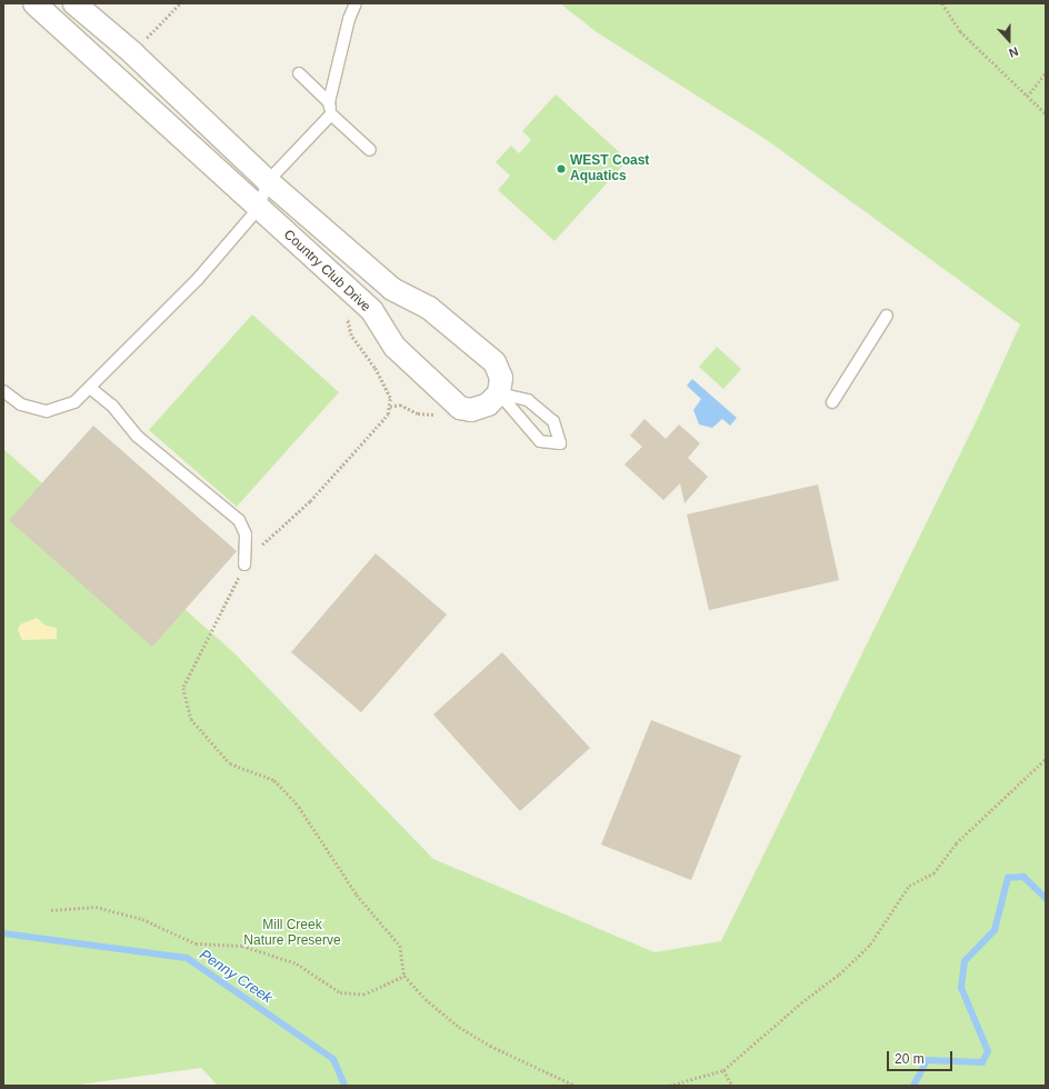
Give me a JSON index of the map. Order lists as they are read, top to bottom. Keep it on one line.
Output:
{"streets":{"street":["Country Club Drive"]},"water":["Penny Creek"],"parks":["Mill Creek Nature Preserve"],"places":["WEST Coast Aquatics"],"scale_bar":"20 m","north":"bottom"}
